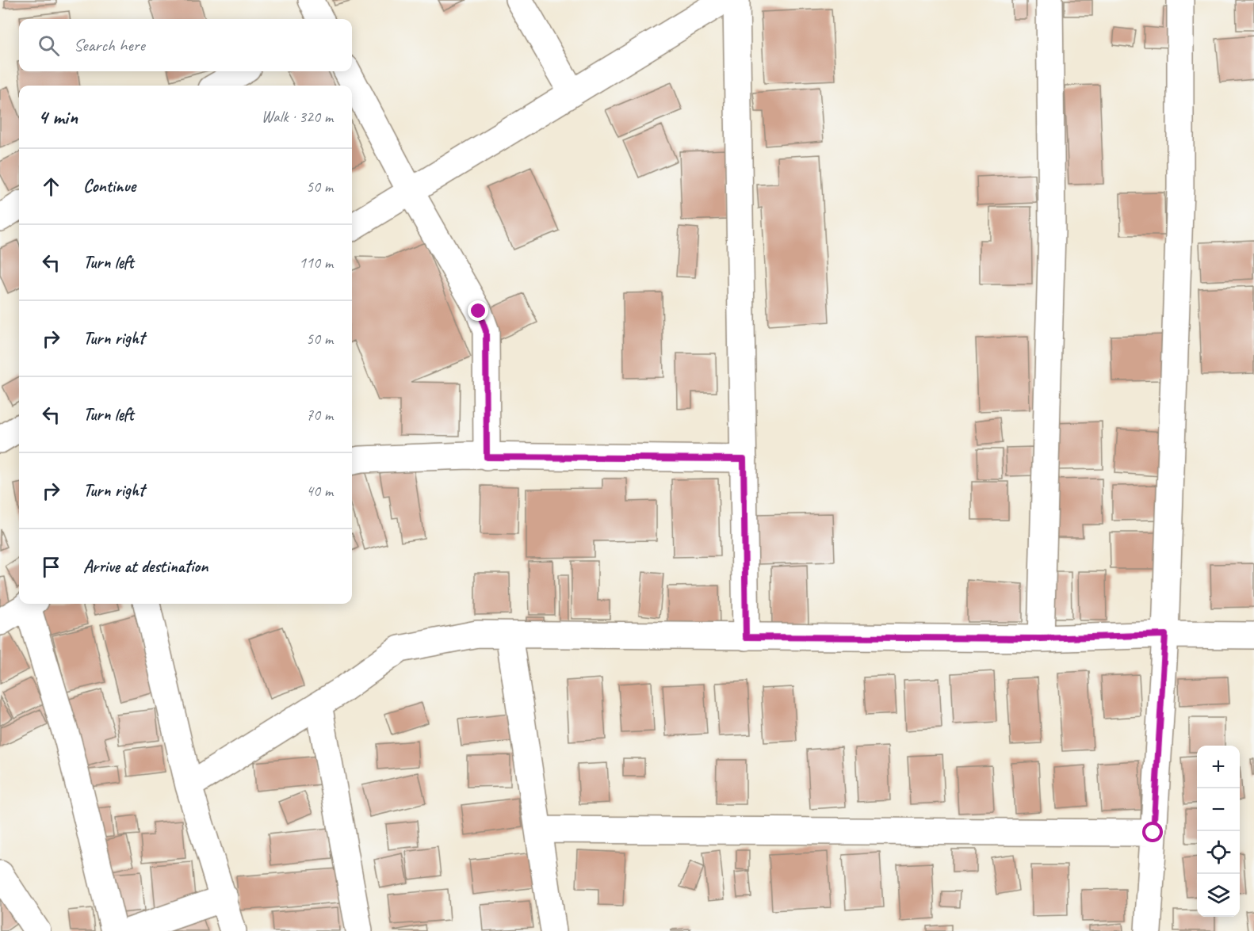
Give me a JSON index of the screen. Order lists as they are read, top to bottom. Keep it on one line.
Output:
{"page":{"search":"Search here","heading":["4 min","Walk · 320 m"],"list":[["Continue","50 m"],["Turn left","110 m"],["Turn right","50 m"],["Turn left","70 m"],["Turn right","40 m"],"Arrive at destination"],"map_buttons":["+","−"]}}
